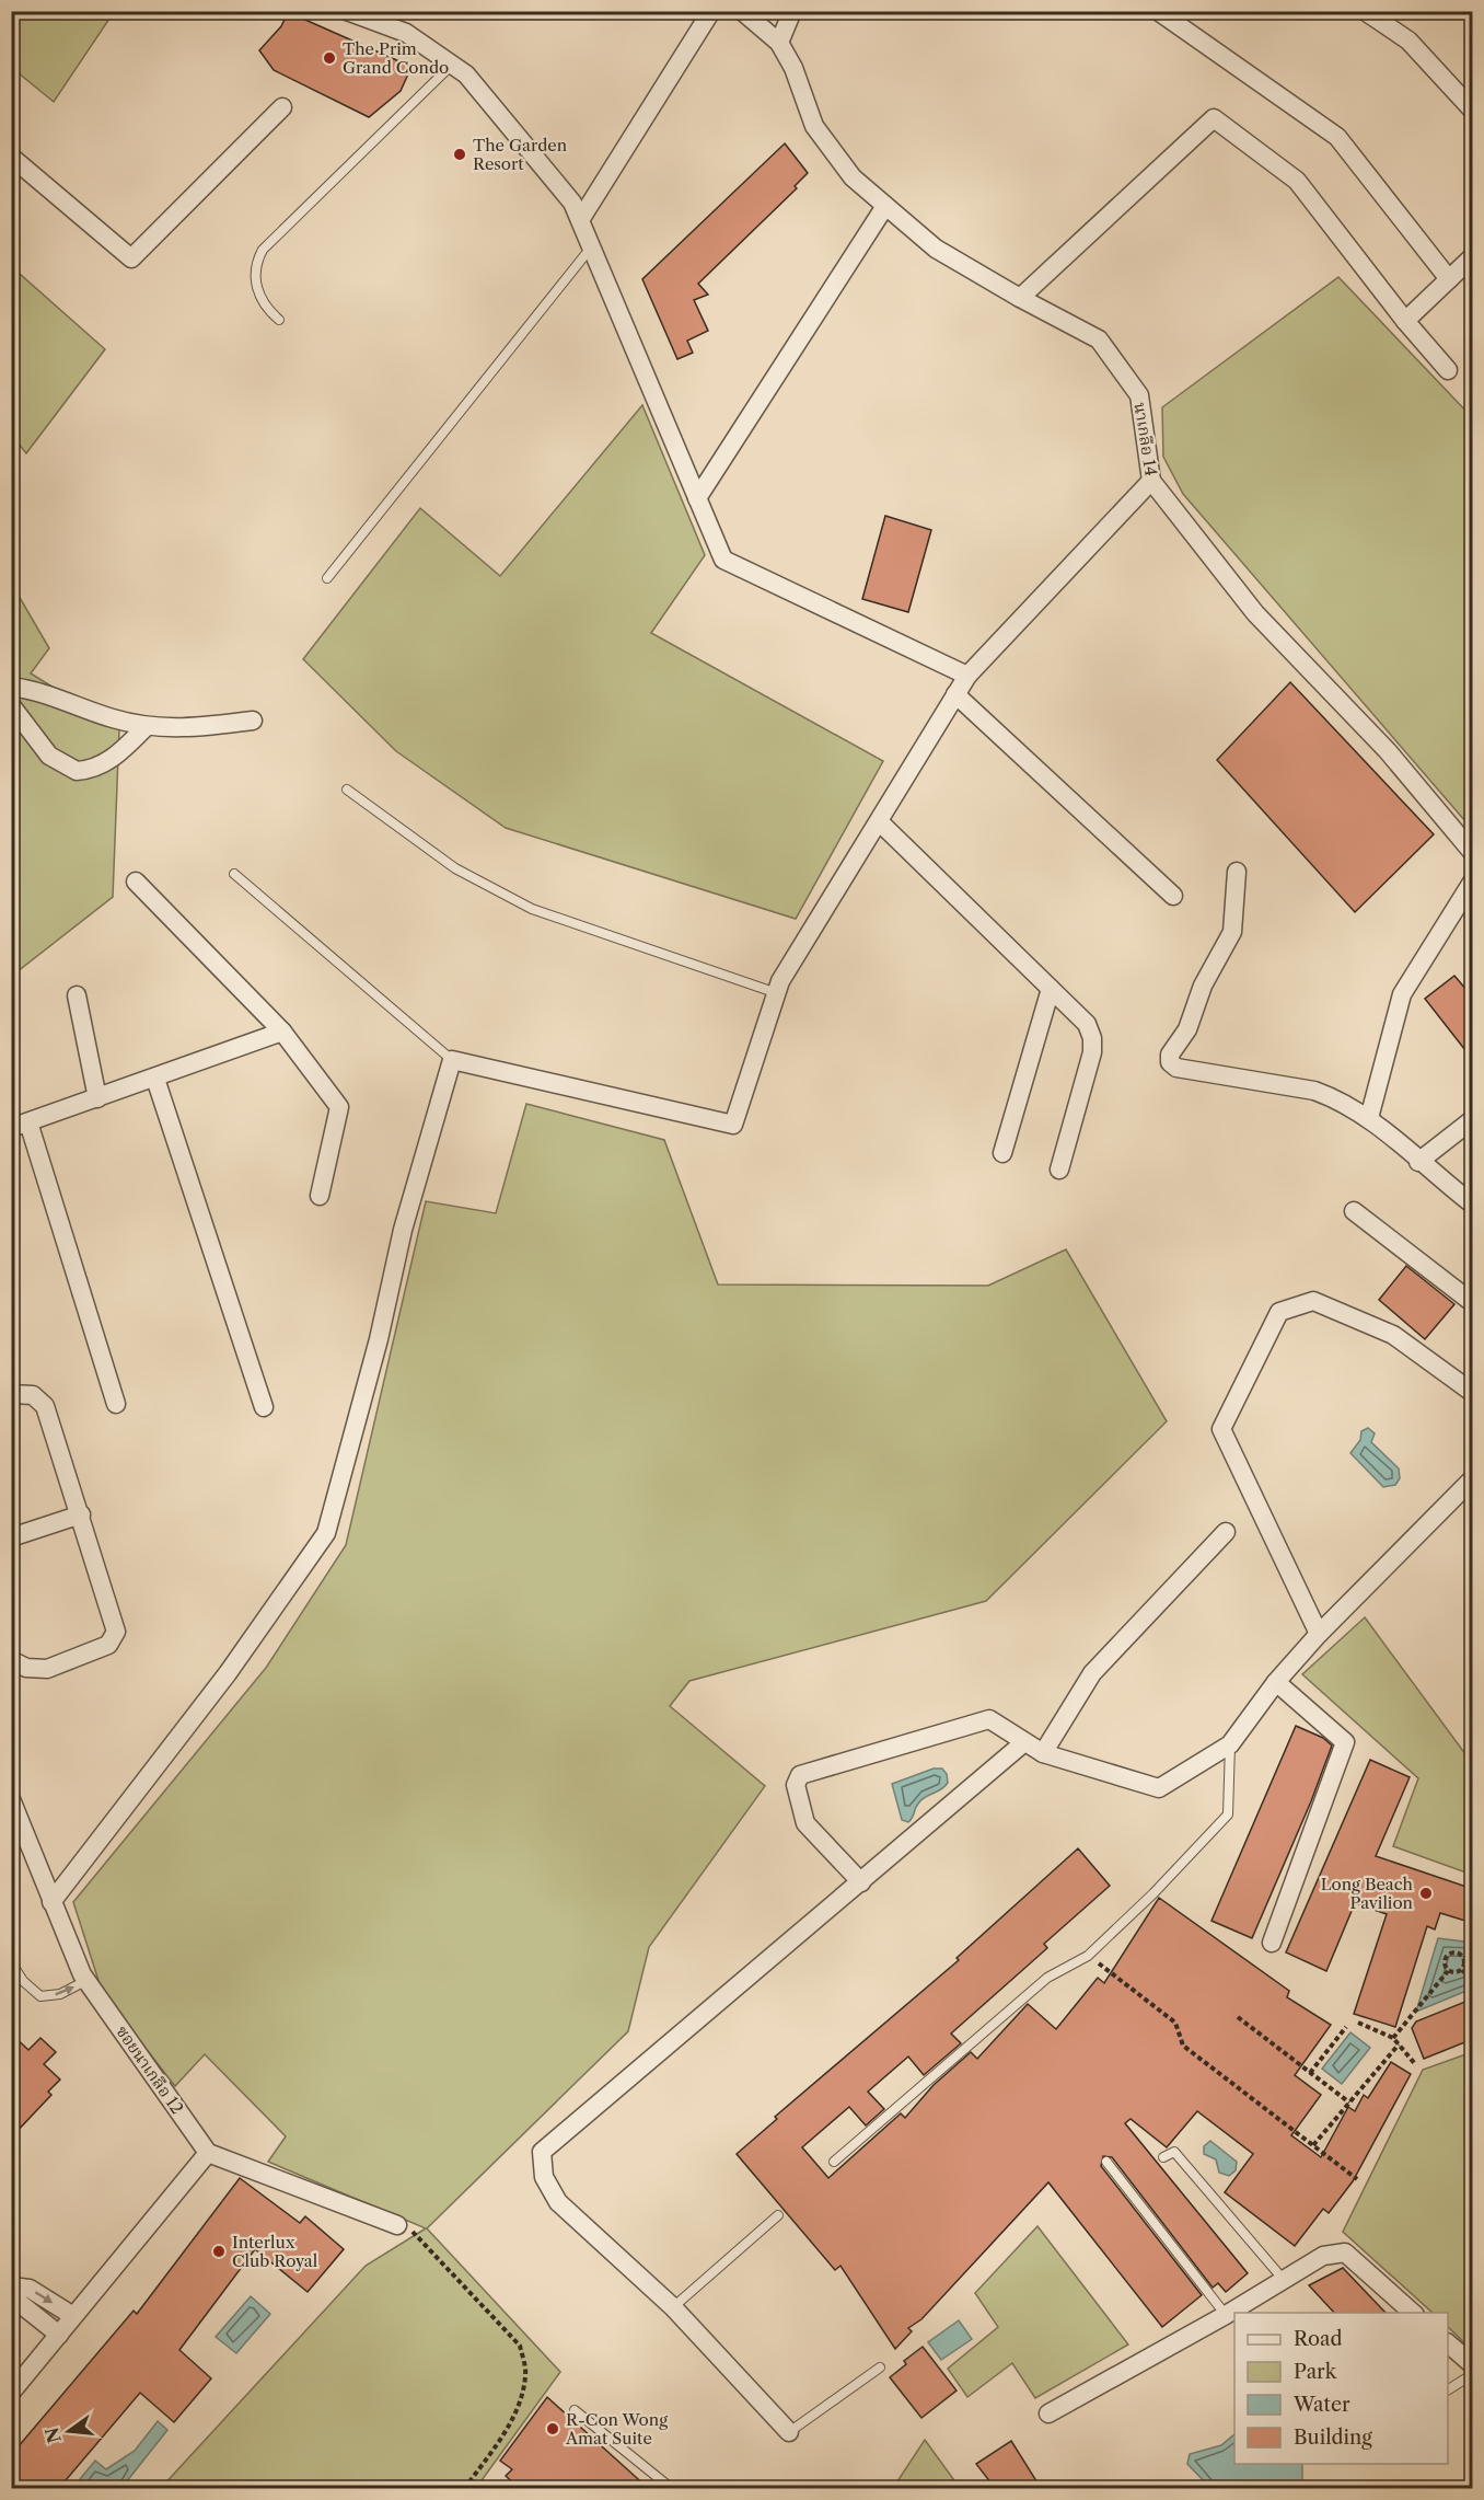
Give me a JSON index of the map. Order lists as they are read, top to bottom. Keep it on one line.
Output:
{"streets":{"street":["นาเกลือ 14","ซอยนาเกลือ 12"]},"places":["The Prim Grand Condo","The Garden Resort","Long Beach Pavilion","Interlux Club Royal","R-Con Wong Amat Suite"],"legend":["Road","Park","Water","Building"],"north":"left"}
